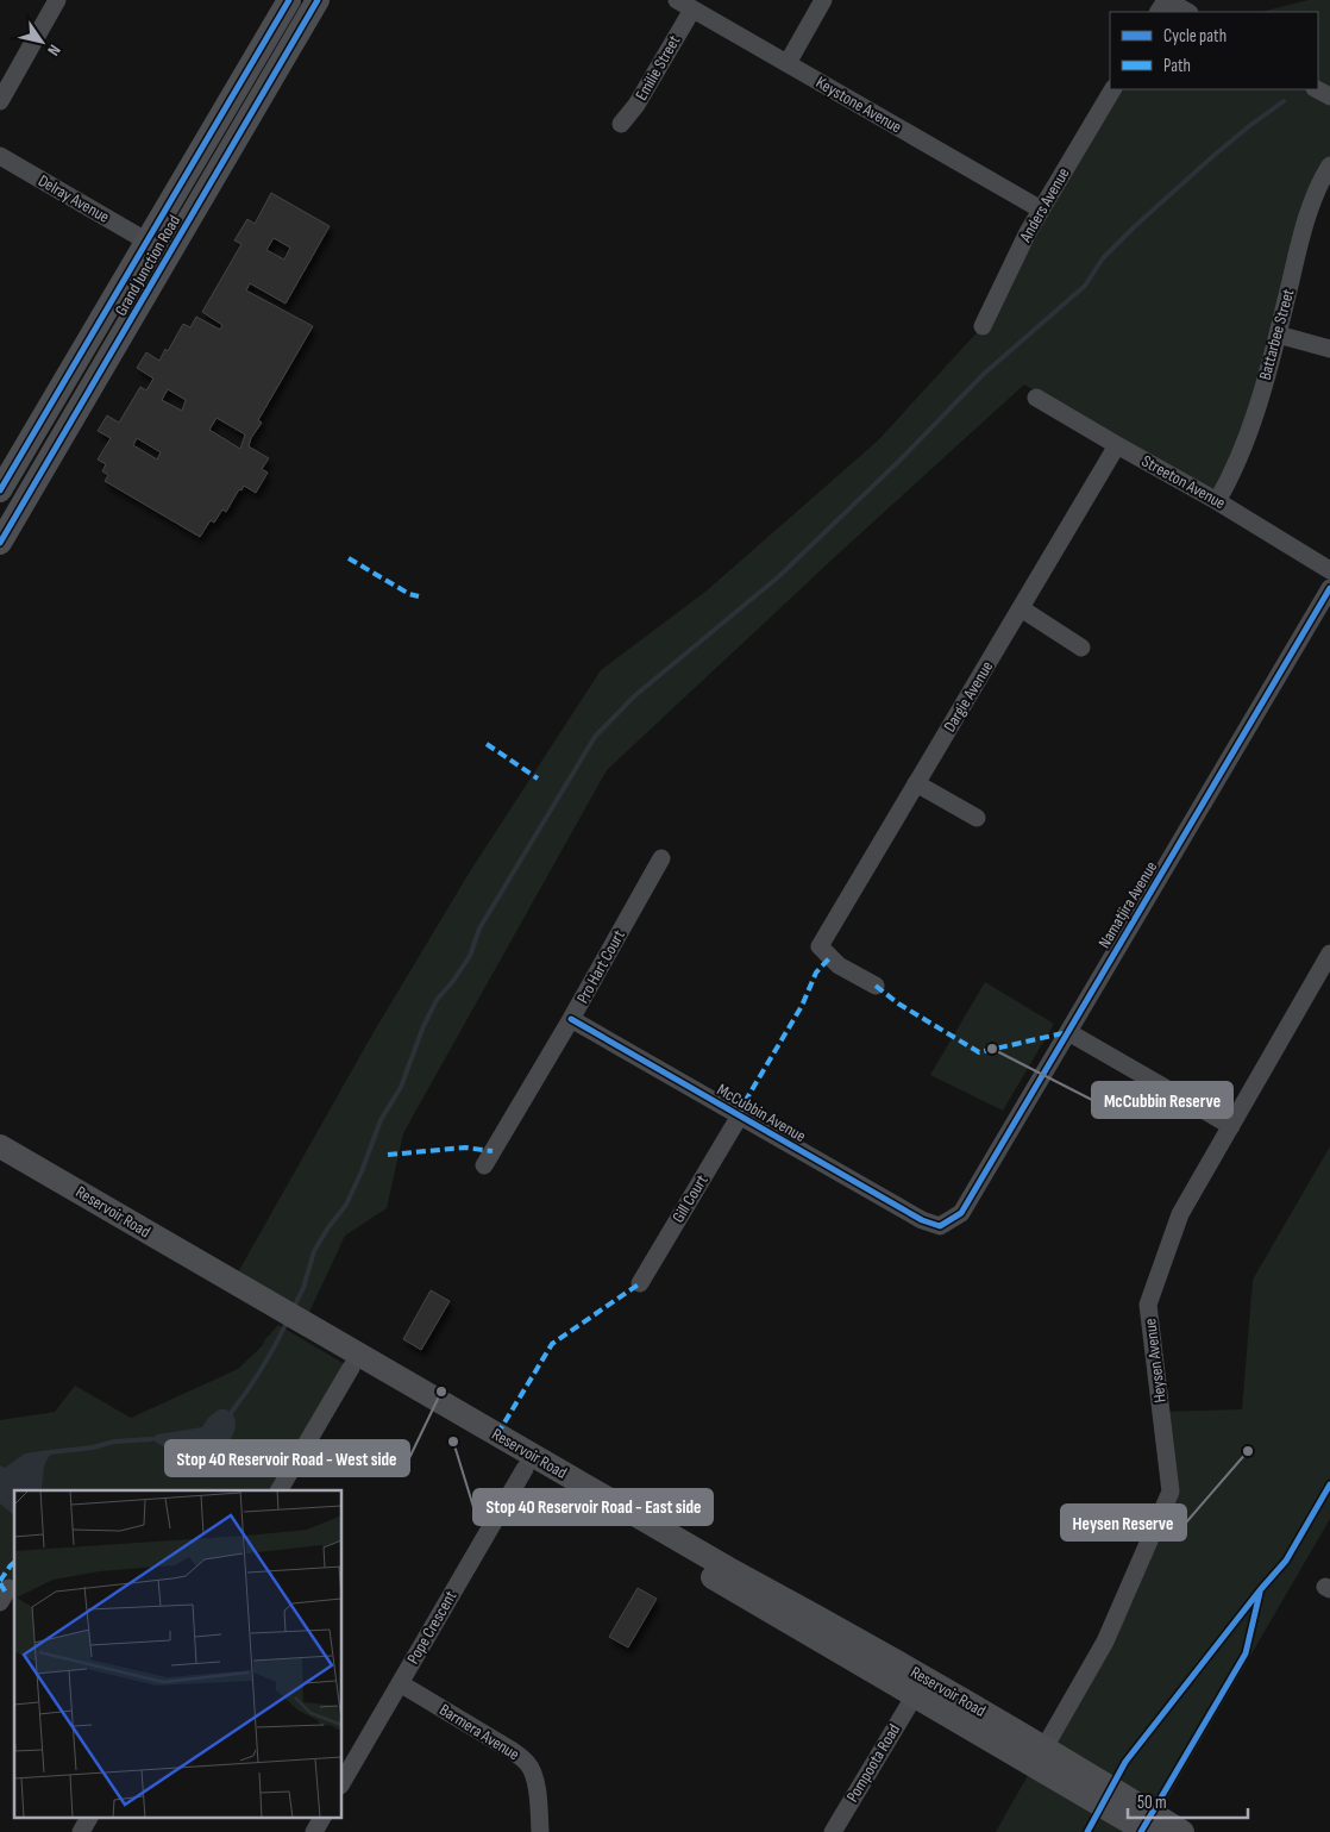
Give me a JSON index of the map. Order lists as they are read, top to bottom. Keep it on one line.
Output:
{"streets":{"main road":["Grand Junction Road","Reservoir Road"],"street":["Emilie Street","Keystone Avenue","Delray Avenue","Anders Avenue","Battarbee Street","Streeton Avenue","Dargie Avenue","Namatjira Avenue","Pro Hart Court","McCubbin Avenue","Gill Court","Heysen Avenue","Pope Crescent","Barmera Avenue","Pompoota Road"]},"crossings":[["Emilie Street","Keystone Avenue"],["Keystone Avenue","Anders Avenue"],["Delray Avenue","Grand Junction Road"],["Battarbee Street","Streeton Avenue"],["Streeton Avenue","Dargie Avenue"],["Namatjira Avenue","McCubbin Avenue"],["Pro Hart Court","McCubbin Avenue"],["McCubbin Avenue","Gill Court"],["Reservoir Road","Heysen Avenue"],["Reservoir Road","Pope Crescent"],["Reservoir Road","Pompoota Road"],["Pope Crescent","Barmera Avenue"]],"places":["McCubbin Reserve","Stop 40 Reservoir Road - West side","Stop 40 Reservoir Road - East side","Heysen Reserve"],"legend":["Cycle path","Path"],"scale_bar":"50 m","north":"bottom right"}
